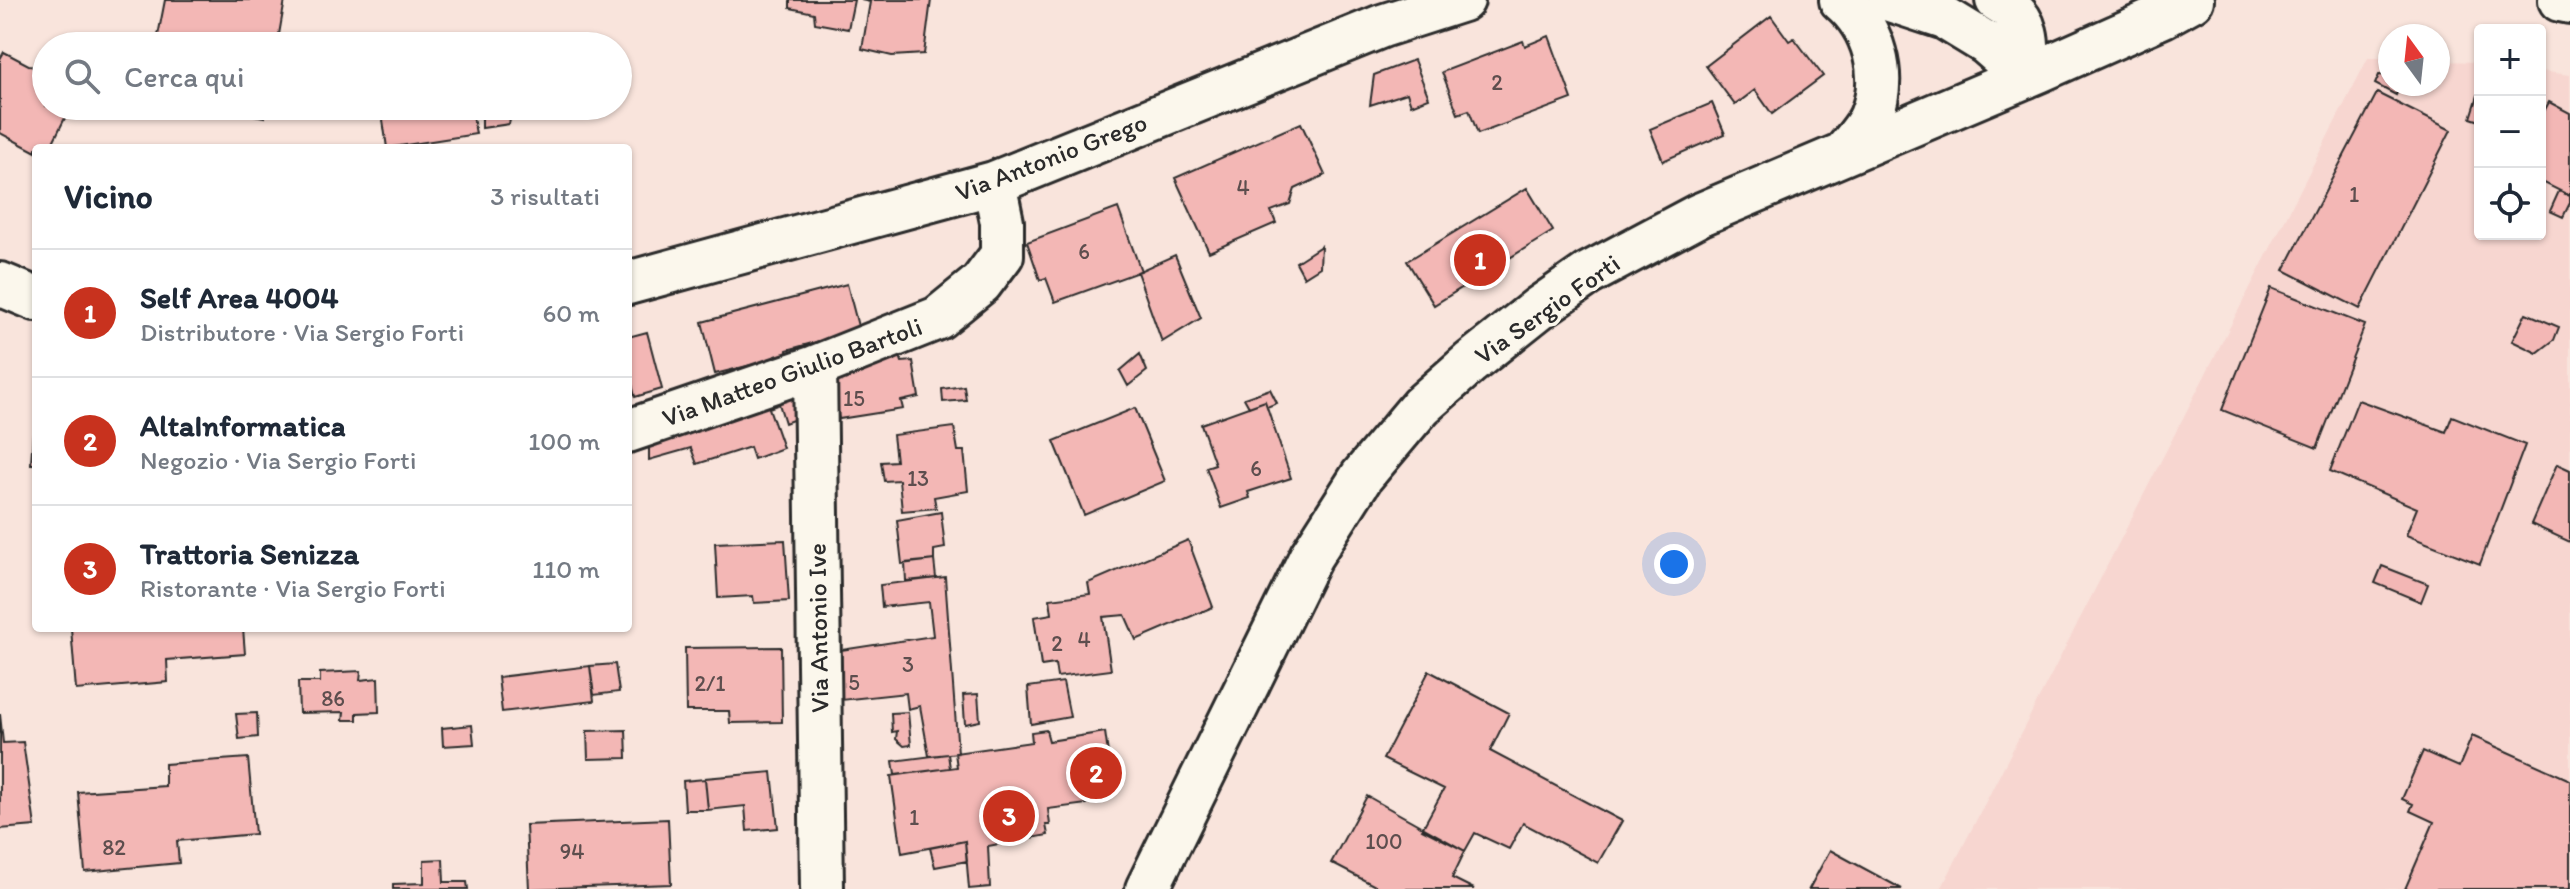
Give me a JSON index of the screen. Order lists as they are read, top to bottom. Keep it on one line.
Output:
{"streets":{"street":["Via Antonio Grego","Via Sergio Forti","Via Matteo Giulio Bartoli","Via Antonio Ive"]},"crossings":[["Via Antonio Grego","Via Matteo Giulio Bartoli"],["Via Matteo Giulio Bartoli","Via Antonio Ive"]],"house_numbers":["2","4","1","6","15","6","13","4","2","3","5","2/1","86","1","100","82","94"],"north":"top","page":{"map_buttons":["+","−"],"search":"Cerca qui","heading":["Vicino","3 risultati"],"pins":["1","2","3"],"list":[{"mark":"1","name":"Self Area 4004","note":"Distributore · Via Sergio Forti","value":"60 m"},{"mark":"2","name":"AltaInformatica","note":"Negozio · Via Sergio Forti","value":"100 m"},{"mark":"3","name":"Trattoria Senizza","note":"Ristorante · Via Sergio Forti","value":"110 m"}]}}
